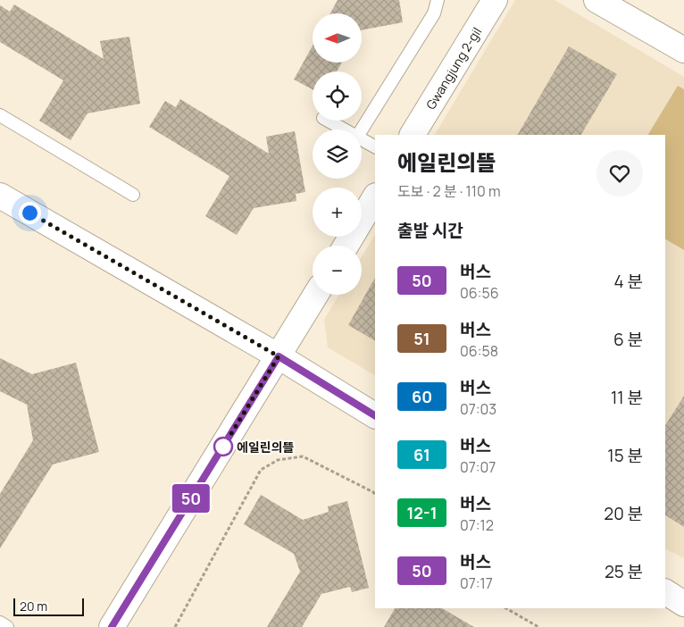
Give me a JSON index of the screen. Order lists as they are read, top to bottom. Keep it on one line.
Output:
{"streets":{"street":["Gwangjung 2-gil"]},"places":["에일린의뜰"],"lines":["bus line 50"],"scale_bar":"20 m","north":"left","page":{"on_map":"50","map_buttons":["+","−"],"heading":[["에일린의뜰","도보 · 2 분 · 110 m"],"출발 시간"],"list":[{"mark":"50","name":"버스","note":"06:56","value":"4 분"},{"mark":"51","name":"버스","note":"06:58","value":"6 분"},{"mark":"60","name":"버스","note":"07:03","value":"11 분"},{"mark":"61","name":"버스","note":"07:07","value":"15 분"},{"mark":"12-1","name":"버스","note":"07:12","value":"20 분"},{"mark":"50","name":"버스","note":"07:17","value":"25 분"}],"scale":"20 m"}}
